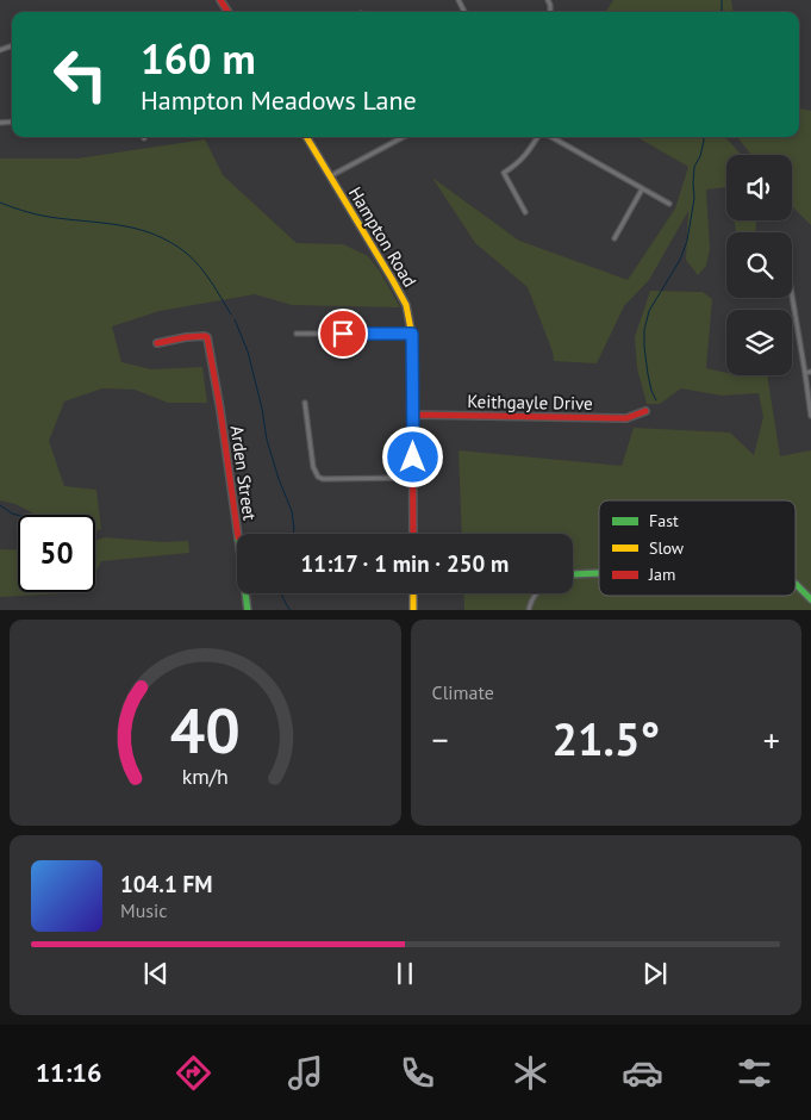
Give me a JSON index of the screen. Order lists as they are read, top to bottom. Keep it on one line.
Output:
{"streets":{"street":["Hampton Road","Keithgayle Drive","Arden Street"]},"crossings":[["Hampton Road","Keithgayle Drive"]],"legend":["Fast","Slow","Jam"],"page":{"turn":["160 m","Hampton Meadows Lane"],"limit":"50","trip":"11:17 · 1 min · 250 m","tile":"Climate","heat":["−","21.5°","+"],"song":["104.1 FM","Music"],"tabs":"11:16","gauge":["40","km/h"]}}
